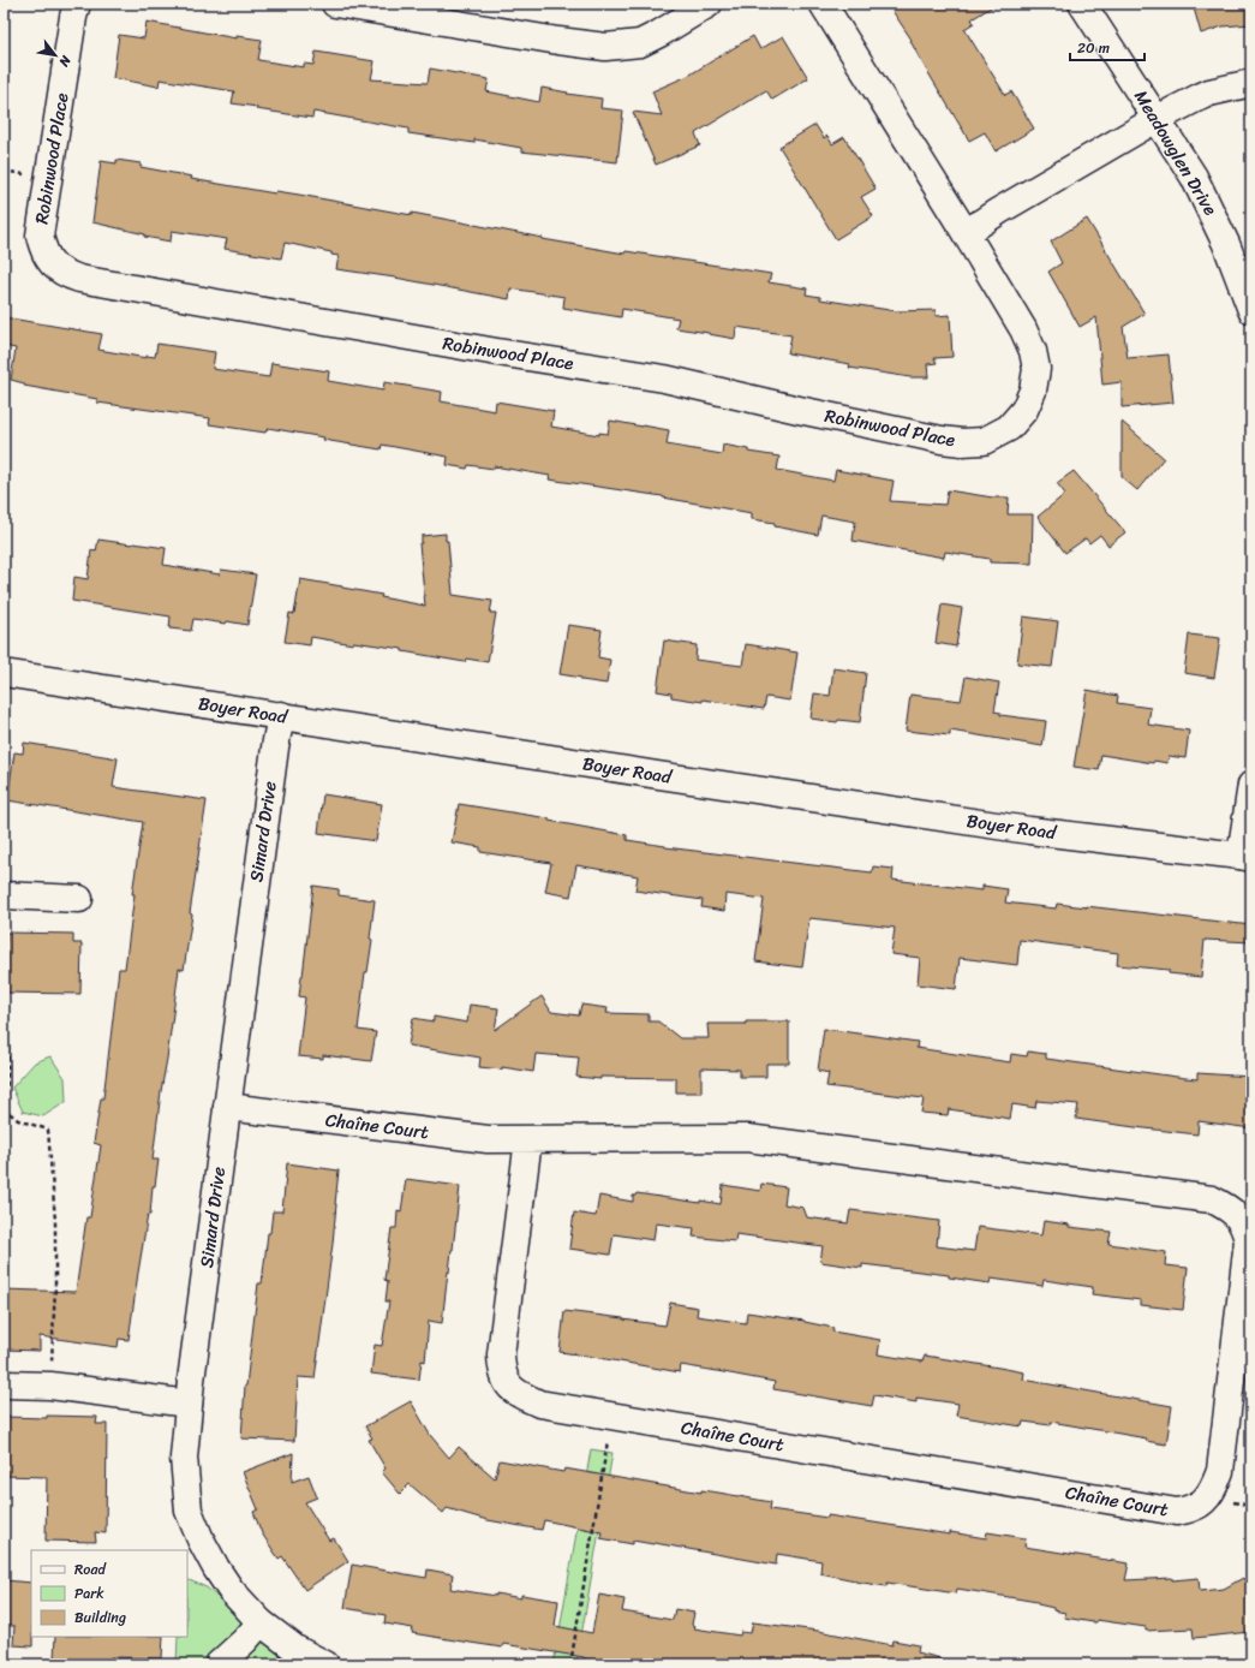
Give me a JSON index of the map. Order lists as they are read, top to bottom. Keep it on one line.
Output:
{"streets":{"street":["Meadowglen Drive","Robinwood Place","Boyer Road","Simard Drive","Chaîne Court"]},"crossings":[["Boyer Road","Simard Drive"],["Simard Drive","Chaîne Court"]],"legend":["Road","Park","Building"],"scale_bar":"20 m","north":"bottom right"}
